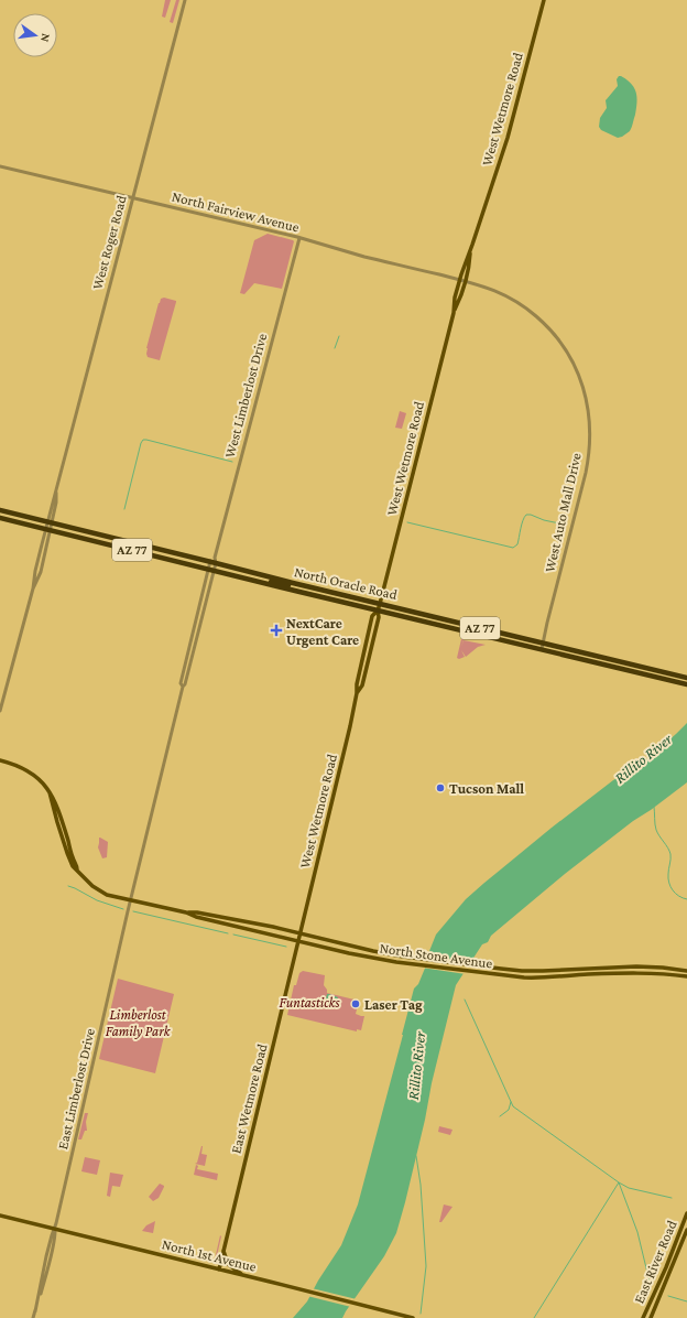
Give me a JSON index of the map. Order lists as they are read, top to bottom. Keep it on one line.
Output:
{"streets":{"highway":["AZ 77","North Oracle Road"],"main road":["West Wetmore Road","North Stone Avenue","East Wetmore Road","North 1st Avenue","East River Road"],"street":["North Fairview Avenue","West Roger Road","West Limberlost Drive","West Auto Mall Drive","East Limberlost Drive"]},"crossings":[["West Wetmore Road","North Fairview Avenue"],["West Wetmore Road","West Auto Mall Drive"],["West Wetmore Road","North Oracle Road"],["West Wetmore Road","North Stone Avenue"],["West Wetmore Road","East Wetmore Road"],["North Fairview Avenue","West Roger Road"],["North Fairview Avenue","West Limberlost Drive"],["North Fairview Avenue","West Auto Mall Drive"],["West Roger Road","North Oracle Road"],["West Limberlost Drive","North Oracle Road"],["West Limberlost Drive","East Limberlost Drive"],["West Auto Mall Drive","North Oracle Road"],["North Stone Avenue","East Limberlost Drive"],["North Stone Avenue","East Wetmore Road"],["East Limberlost Drive","North 1st Avenue"],["East Wetmore Road","North 1st Avenue"]],"water":["Rillito River"],"parks":["Funtasticks","Limberlost Family Park"],"places":{"health":["NextCare Urgent Care"],"other":["Tucson Mall","Laser Tag"]},"north":"right"}
